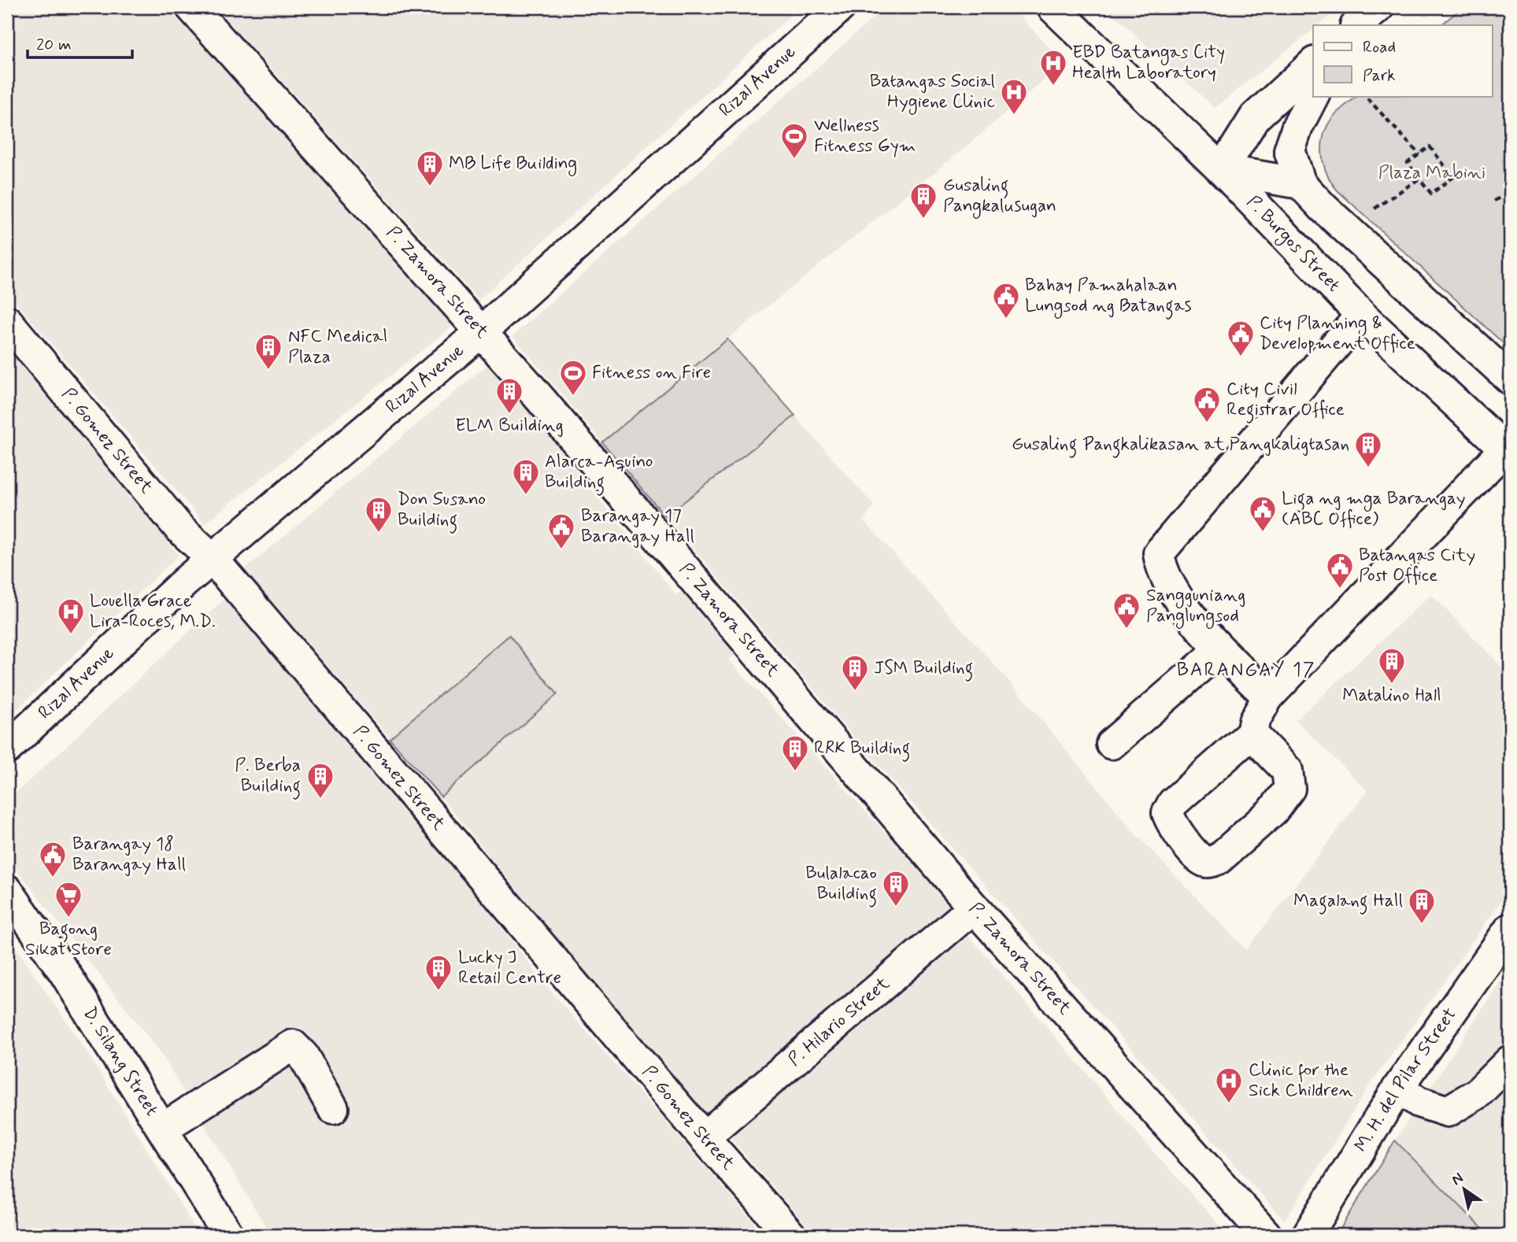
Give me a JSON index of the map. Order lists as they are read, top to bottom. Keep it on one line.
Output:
{"streets":{"street":["Rizal Avenue","P. Burgos Street","P. Zamora Street","P. Gomez Street","P. Hilario Street","D. Silang Street","M. H. del Pilar Street"]},"crossings":[["Rizal Avenue","P. Zamora Street"],["Rizal Avenue","P. Gomez Street"],["P. Zamora Street","P. Hilario Street"],["P. Gomez Street","P. Hilario Street"]],"districts":["BARANGAY 17"],"parks":["Plaza Mabini"],"places":{"hospital":["EBD Batangas City Health Laboratory","Batangas Social Hygiene Clinic","Louella Grace Lira-Roces, M.D.","Clinic for the Sick Children"],"sports":["Wellness Fitness Gym","Fitness on Fire"],"building":["MB Life Building","Gusaling Pangkalusugan","NFC Medical Plaza","ELM Building","Gusaling Pangkalikasan at Pangkaligtasan","Alarca-Aquino Building","Don Susano Building","Matalino Hall","JSM Building","RRK Building","P. Berba Building","Bulalacao Building","Magalang Hall","Lucky J Retail Centre"],"public building":["Bahay Pamahalaan Lungsod ng Batangas","City Planning & Development Office","City Civil Registrar Office","Liga ng mga Barangay (ABC Office)","Barangay 17 Barangay Hall","Batangas City Post Office","Sangguniang Panglungsod","Barangay 18 Barangay Hall"],"supermarket":["Bagong Sikat Store"]},"legend":["Road","Park"],"scale_bar":"20 m","north":"top left"}
